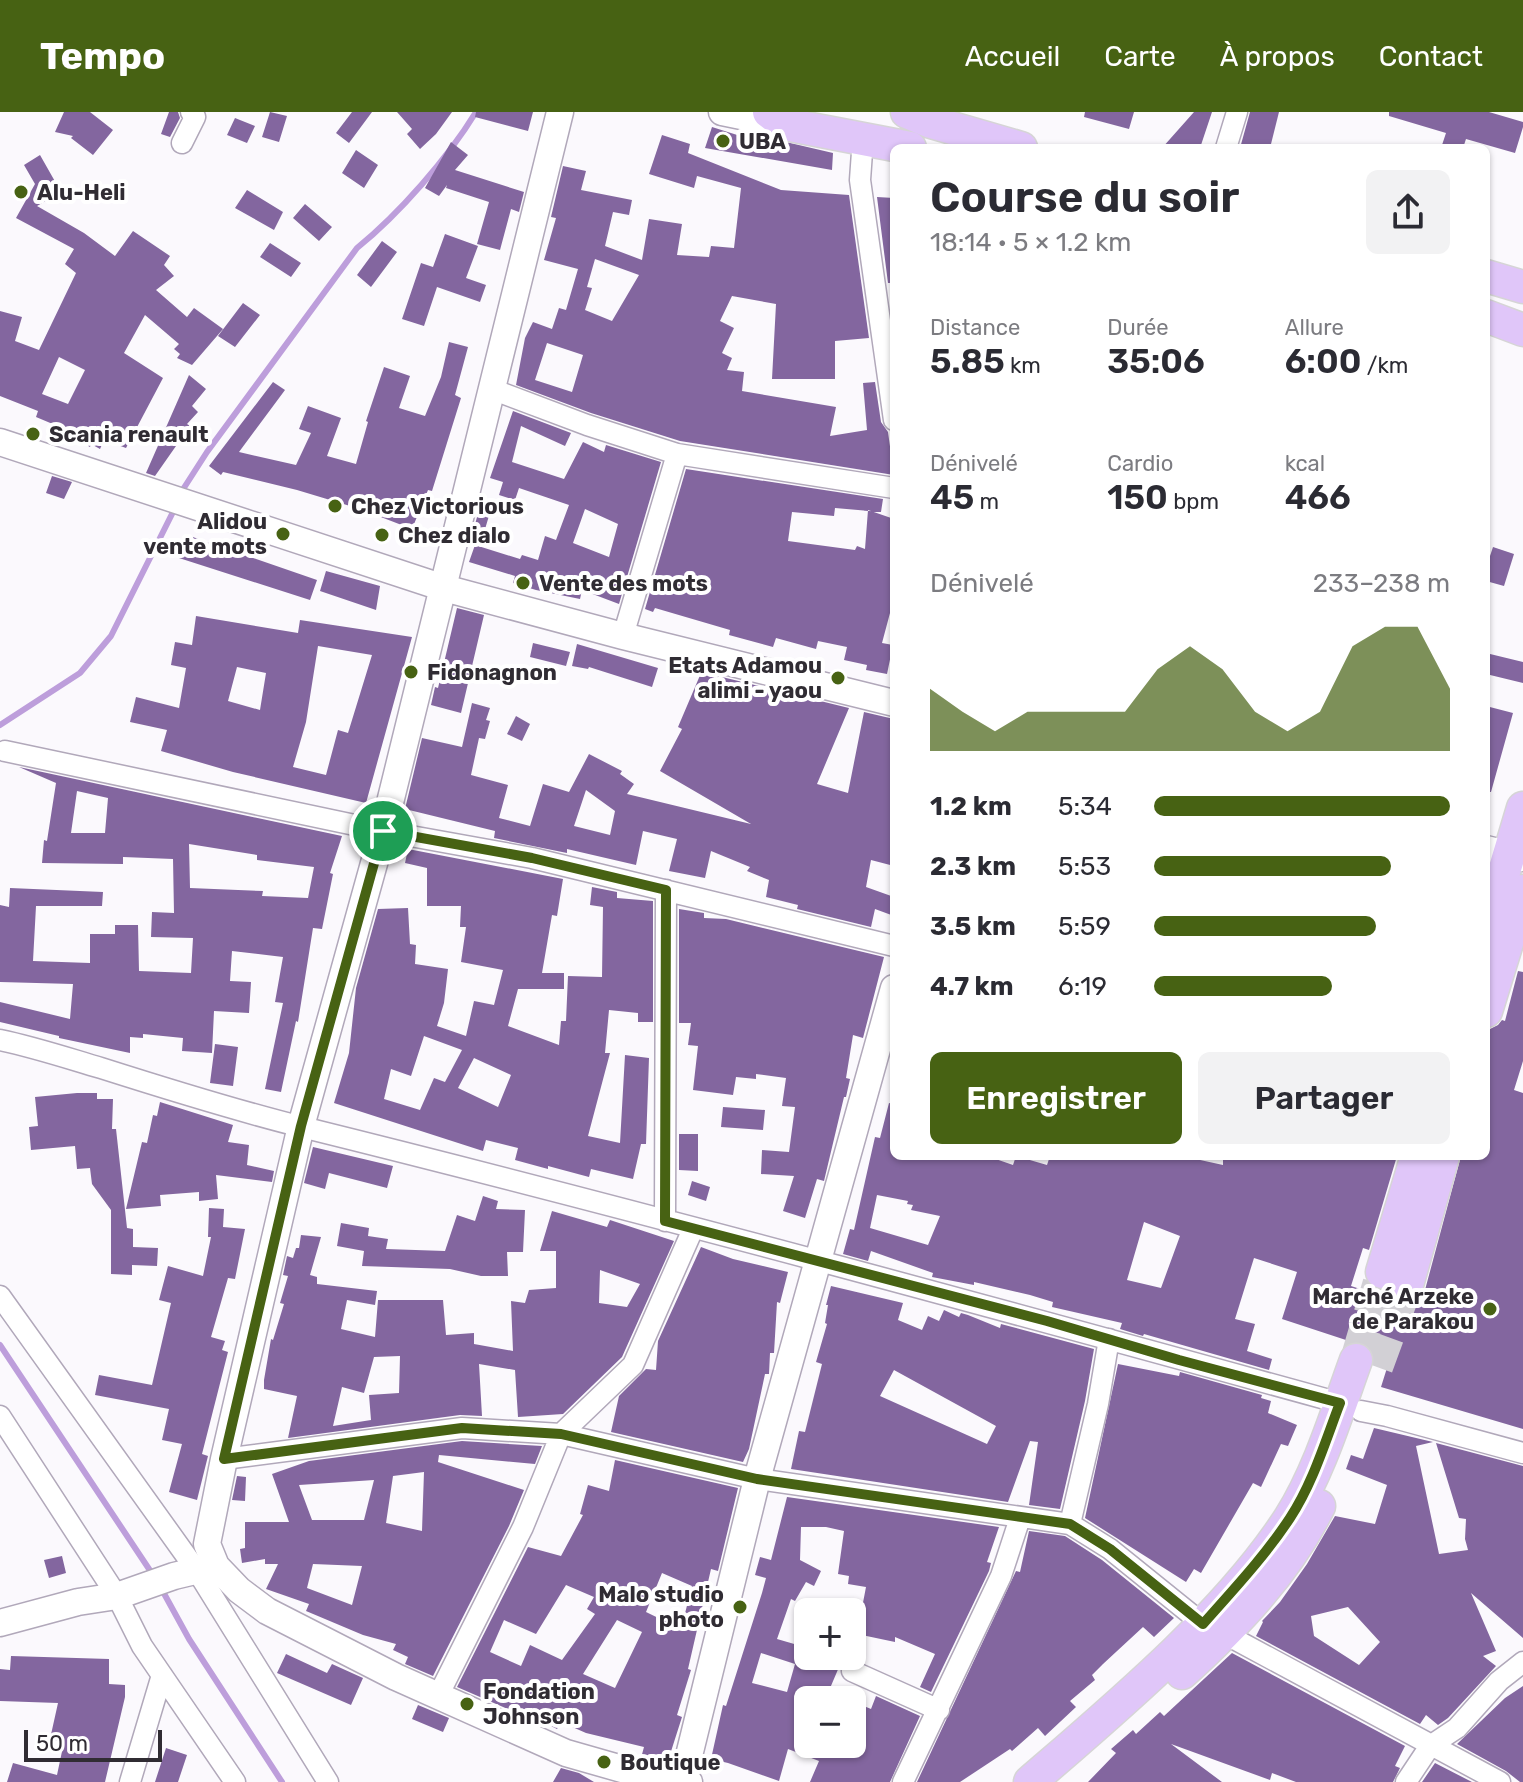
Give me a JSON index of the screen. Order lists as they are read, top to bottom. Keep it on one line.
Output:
{"places":["UBA","Alu-Heli","Scania renault","Chez Victorious","Alidou vente mots","Chez dialo","Vente des mots","Fidonagnon","Etats Adamou alimi - yaou","Marché Arzeke de Parakou","Malo studio photo","Fondation Johnson","Boutique"],"scale_bar":"50 m","page":{"header":"Tempo","nav":["Accueil","Carte","À propos","Contact"],"heading":["Course du soir","18:14 · 5 × 1.2 km"],"stats":[["Distance","5.85 km"],["Durée","35:06"],["Allure","6:00 /km"],["Dénivelé","45 m"],["Cardio","150 bpm"],["kcal","466"]],"chart":["Dénivelé","233–238 m"],"list":[{"name":"1.2 km","note":"5:34"},{"name":"2.3 km","note":"5:53"},{"name":"3.5 km","note":"5:59"},{"name":"4.7 km","note":"6:19"}],"buttons":["Enregistrer","Partager"],"map_buttons":["+","−"],"scale":"50 m"}}
